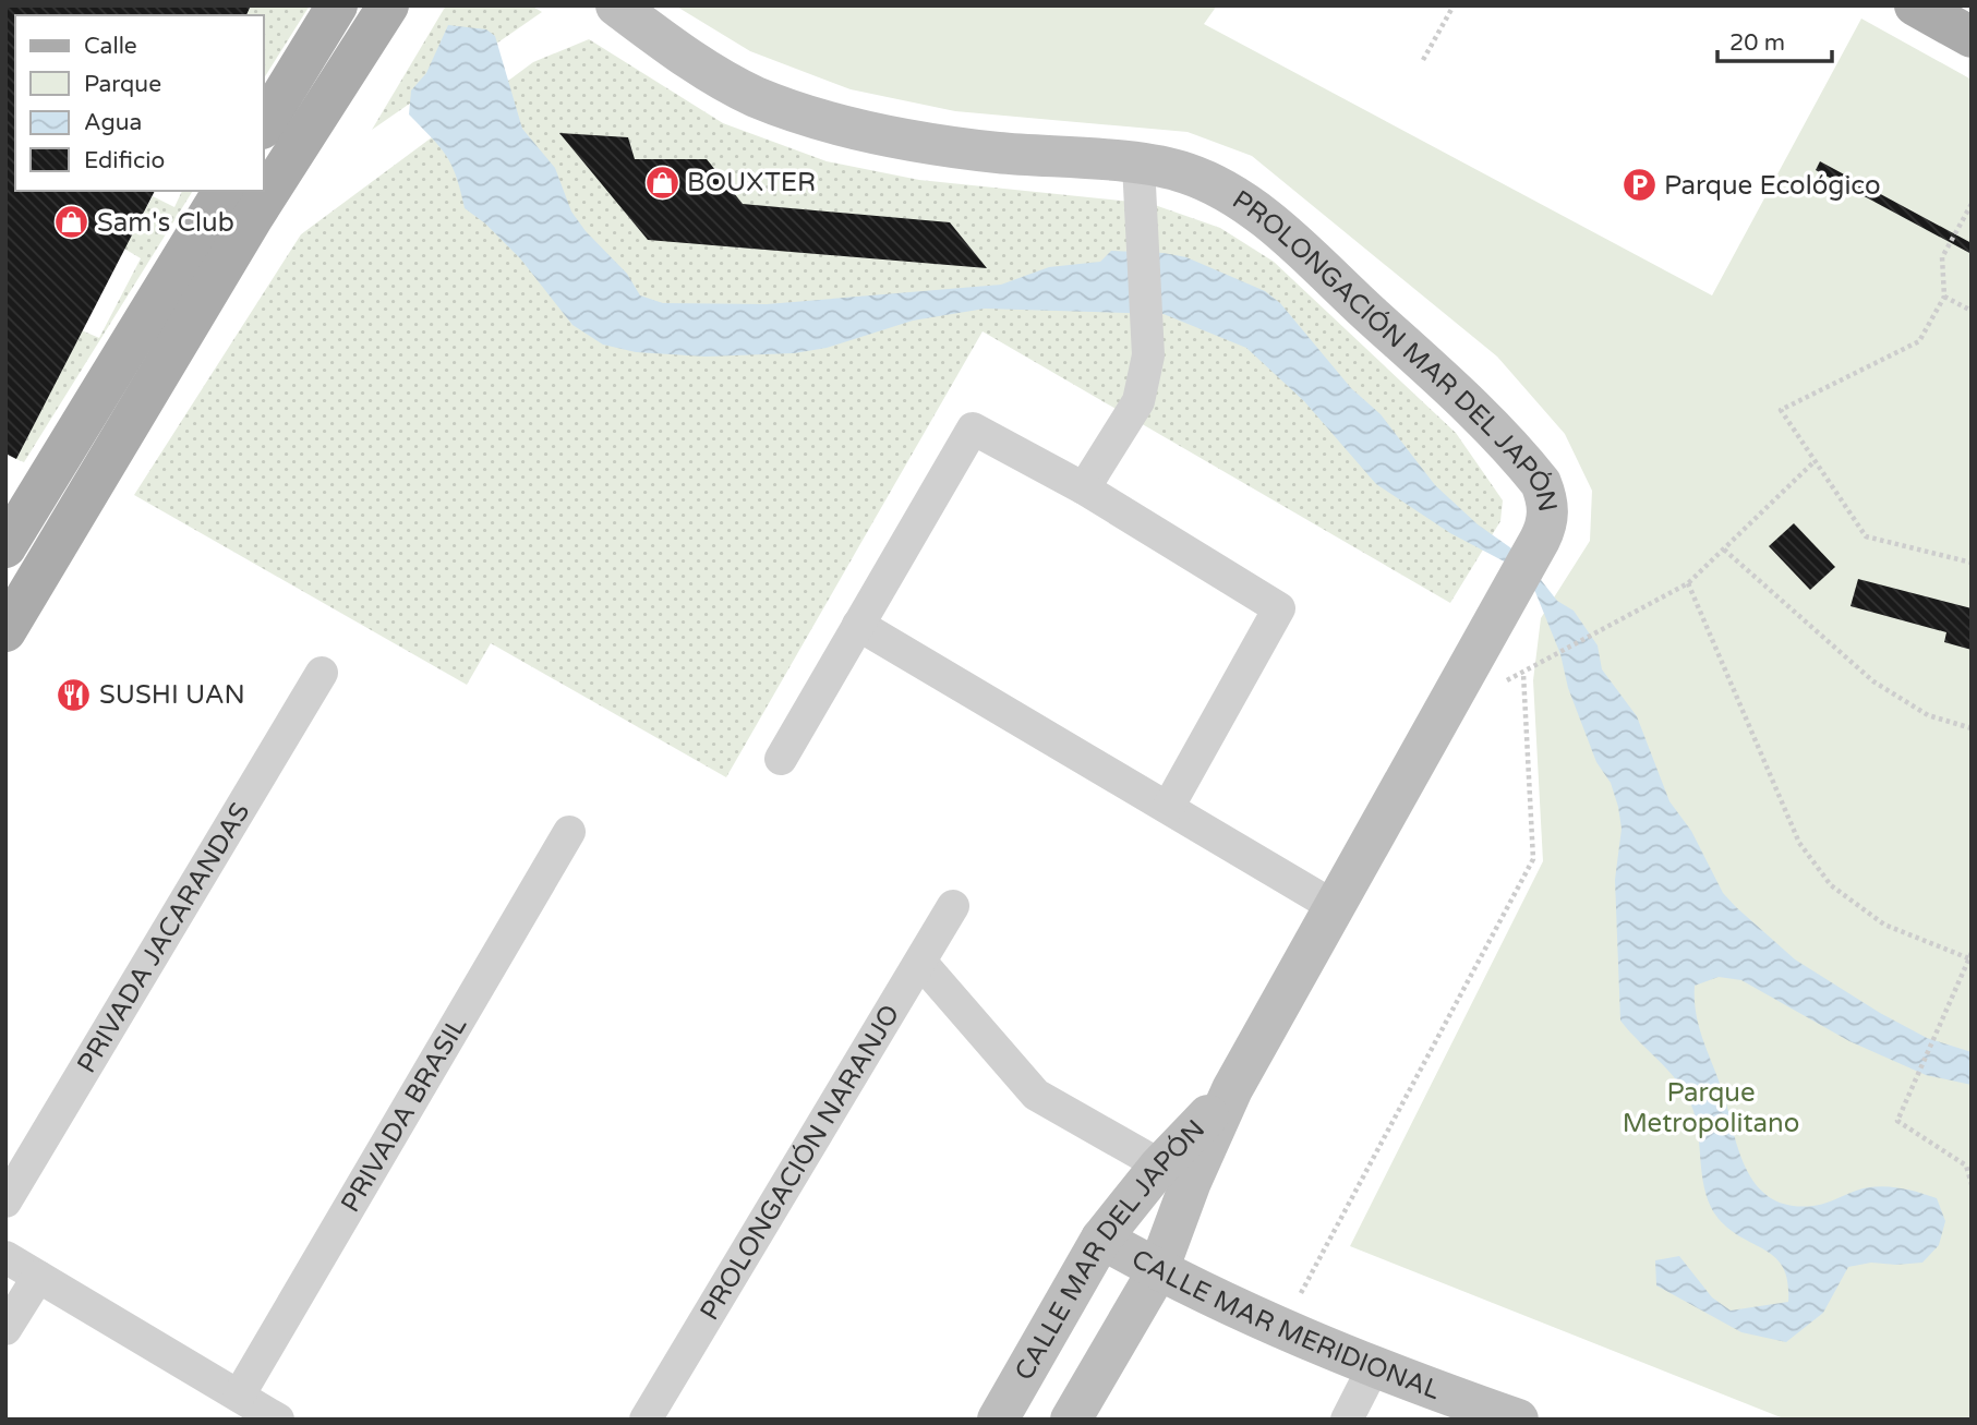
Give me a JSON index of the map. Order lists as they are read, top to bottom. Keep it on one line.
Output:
{"streets":{"street":["PROLONGACIÓN MAR DEL JAPÓN","PRIVADA JACARANDAS","PRIVADA BRASIL","PROLONGACIÓN NARANJO","CALLE MAR DEL JAPÓN","CALLE MAR MERIDIONAL"]},"crossings":[["PROLONGACIÓN MAR DEL JAPÓN","CALLE MAR DEL JAPÓN"],["CALLE MAR DEL JAPÓN","CALLE MAR MERIDIONAL"]],"parks":["Parque Metropolitano"],"places":{"shop":["BOUXTER","Sam's Club"],"parking":["Parque Ecológico"],"restaurant":["SUSHI UAN"]},"legend":["Calle","Parque","Agua","Edificio"],"scale_bar":"20 m"}
